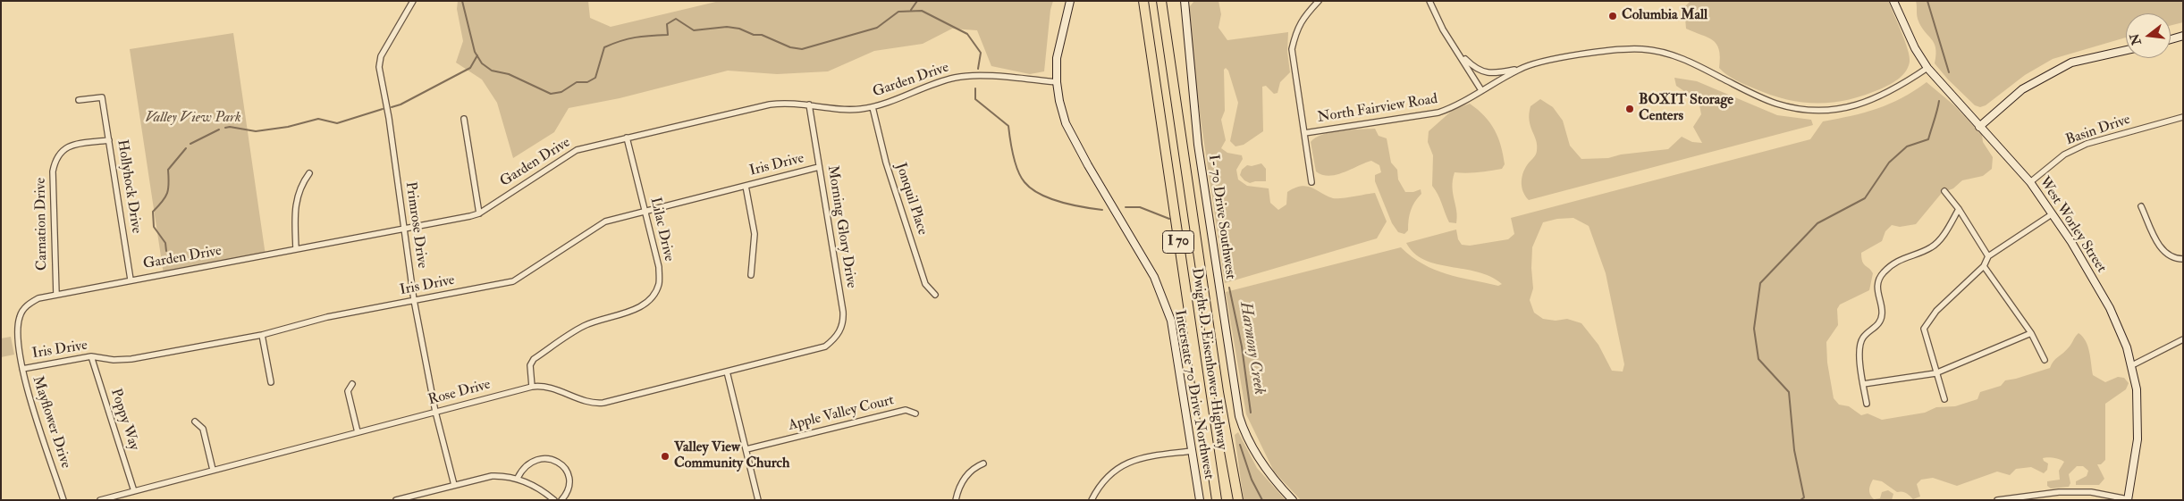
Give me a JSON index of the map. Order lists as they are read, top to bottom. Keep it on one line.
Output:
{"streets":{"highway":["I 70","Dwight D. Eisenhower Highway"],"street":["Garden Drive","North Fairview Road","Basin Drive","Iris Drive","Hollyhock Drive","Jonquil Place","I- 70 Drive Southwest","Carnation Drive","Primrose Drive","West Worley Street","Morning Glory Drive","Lilac Drive","Rose Drive","Interstate 70 Drive Northwest","Apple Valley Court","Poppy Way","Mayflower Drive"]},"crossings":[["Garden Drive","Hollyhock Drive"],["Garden Drive","Jonquil Place"],["Garden Drive","Carnation Drive"],["Garden Drive","Primrose Drive"],["Garden Drive","Morning Glory Drive"],["Garden Drive","Lilac Drive"],["Garden Drive","Interstate 70 Drive Northwest"],["Garden Drive","Mayflower Drive"],["North Fairview Road","West Worley Street"],["Basin Drive","West Worley Street"],["Iris Drive","Primrose Drive"],["Iris Drive","Morning Glory Drive"],["Iris Drive","Lilac Drive"],["Iris Drive","Poppy Way"],["Iris Drive","Mayflower Drive"],["Hollyhock Drive","Carnation Drive"],["Carnation Drive","Mayflower Drive"],["Primrose Drive","Rose Drive"],["Morning Glory Drive","Rose Drive"],["Lilac Drive","Rose Drive"],["Rose Drive","Poppy Way"]],"water":["Harmony Creek"],"parks":["Valley View Park"],"places":["Columbia Mall","BOXIT Storage Centers","Valley View Community Church"],"north":"left"}
